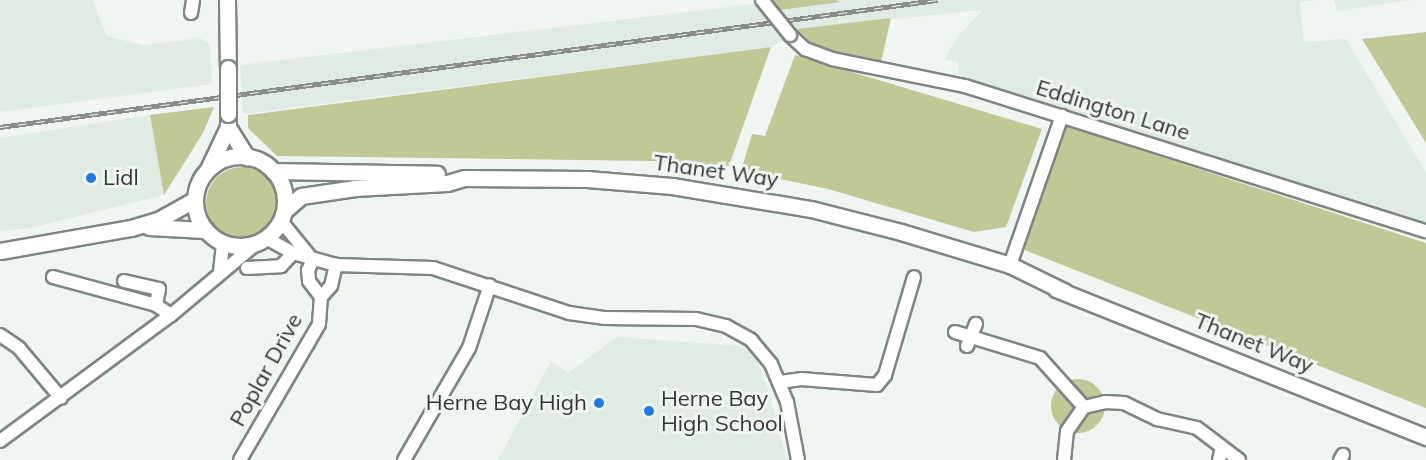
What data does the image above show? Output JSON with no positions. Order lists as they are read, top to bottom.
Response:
{
  "streets": {
    "main road": ["Thanet Way"],
    "street": ["Eddington Lane", "Poplar Drive"]
  },
  "places": ["Lidl", "Herne Bay High", "Herne Bay High School"]
}
